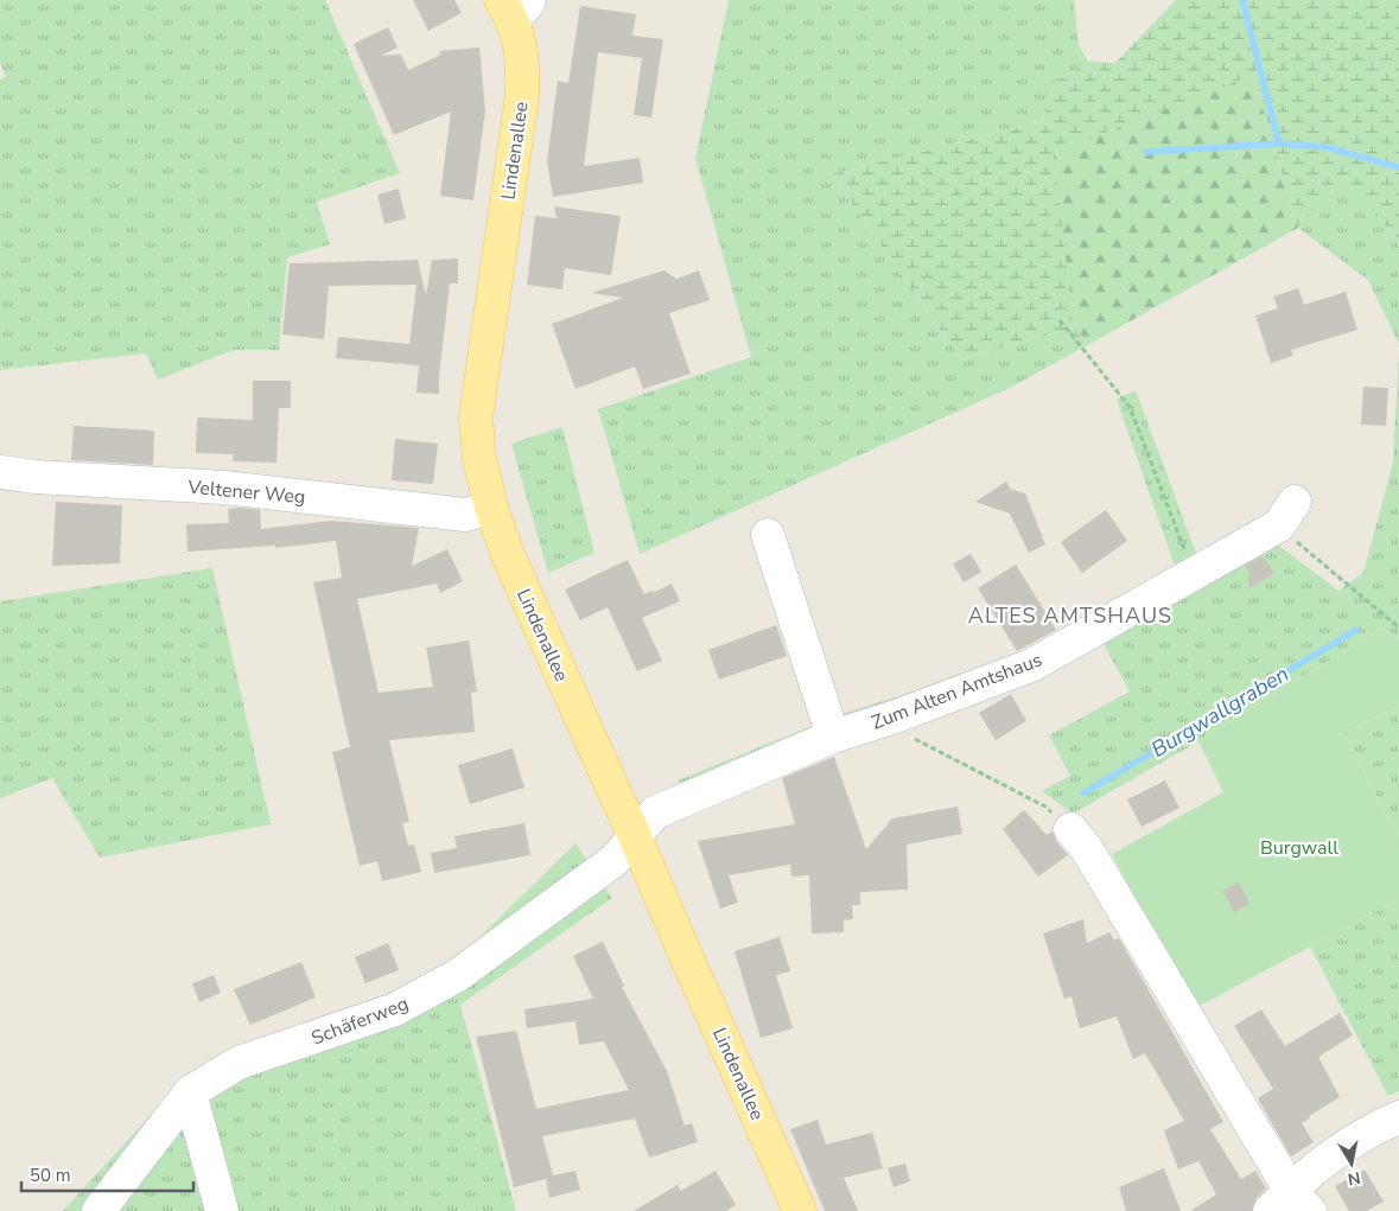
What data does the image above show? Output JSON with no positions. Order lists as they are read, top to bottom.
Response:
{
  "streets": {
    "main road": ["Lindenallee"],
    "street": ["Veltener Weg", "Zum Alten Amtshaus", "Schäferweg"]
  },
  "crossings": [
    ["Lindenallee", "Veltener Weg"],
    ["Lindenallee", "Zum Alten Amtshaus"],
    ["Lindenallee", "Schäferweg"],
    ["Zum Alten Amtshaus", "Schäferweg"]
  ],
  "districts": ["ALTES AMTSHAUS"],
  "water": ["Burgwallgraben"],
  "parks": ["Burgwall"],
  "scale_bar": "50 m",
  "north": "bottom"
}
